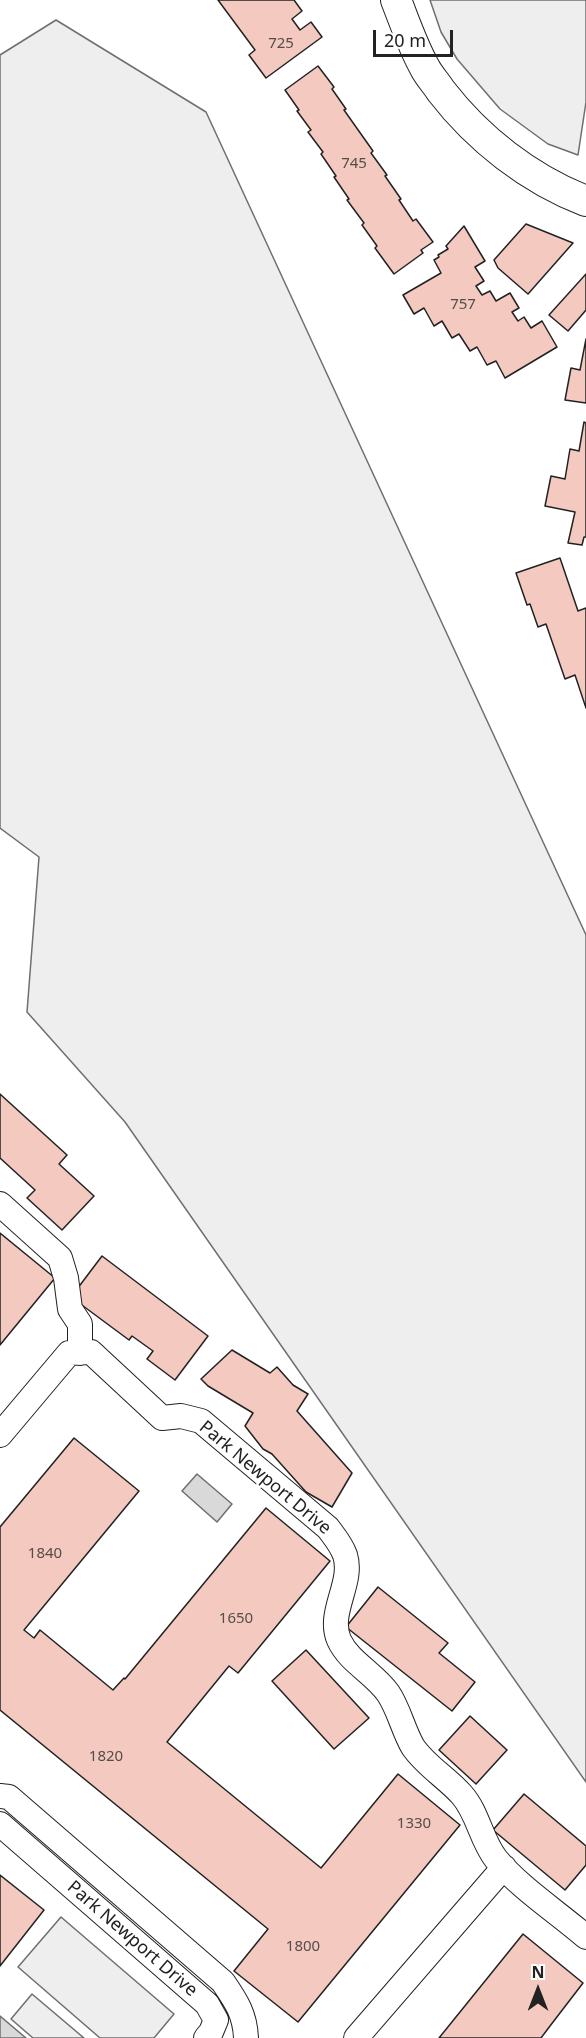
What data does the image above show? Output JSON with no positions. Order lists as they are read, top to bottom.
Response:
{
  "streets": {
    "street": ["Park Newport Drive"]
  },
  "house_numbers": [
    "725",
    "745",
    "757",
    "1840",
    "1650",
    "1820",
    "1330",
    "1800"
  ],
  "scale_bar": "20 m",
  "north": "top"
}
